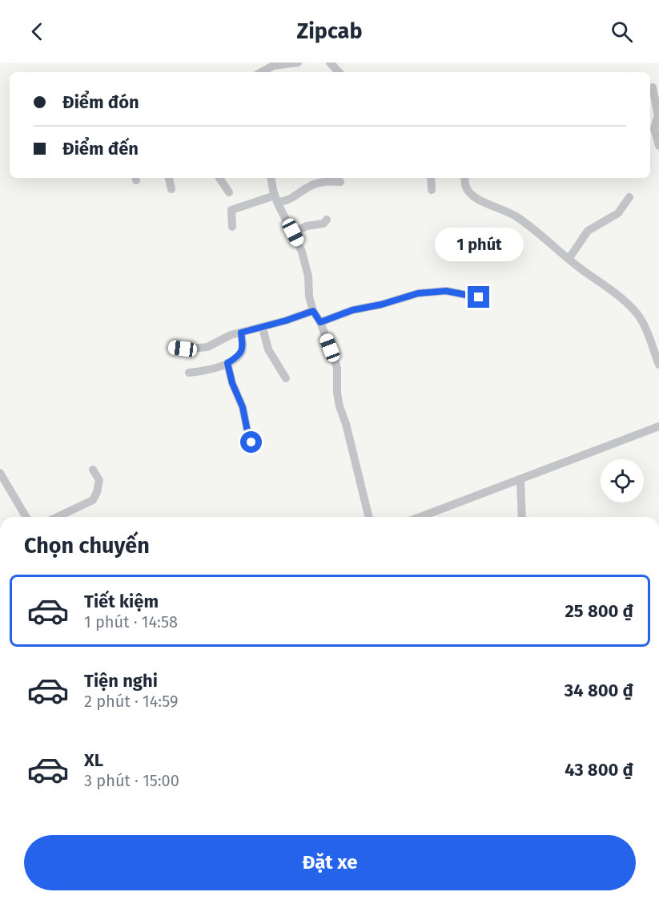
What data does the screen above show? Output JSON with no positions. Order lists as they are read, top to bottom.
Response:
{
  "page": {
    "header": "Zipcab",
    "banner": ["Điểm đón", "Điểm đến"],
    "bubble": "1 phút",
    "heading": "Chọn chuyến",
    "list": [
      {
        "name": "Tiết kiệm",
        "note": "1 phút · 14:58",
        "value": "25 800 ₫"
      },
      {
        "name": "Tiện nghi",
        "note": "2 phút · 14:59",
        "value": "34 800 ₫"
      },
      {
        "name": "XL",
        "note": "3 phút · 15:00",
        "value": "43 800 ₫"
      }
    ],
    "buttons": "Đặt xe"
  }
}
